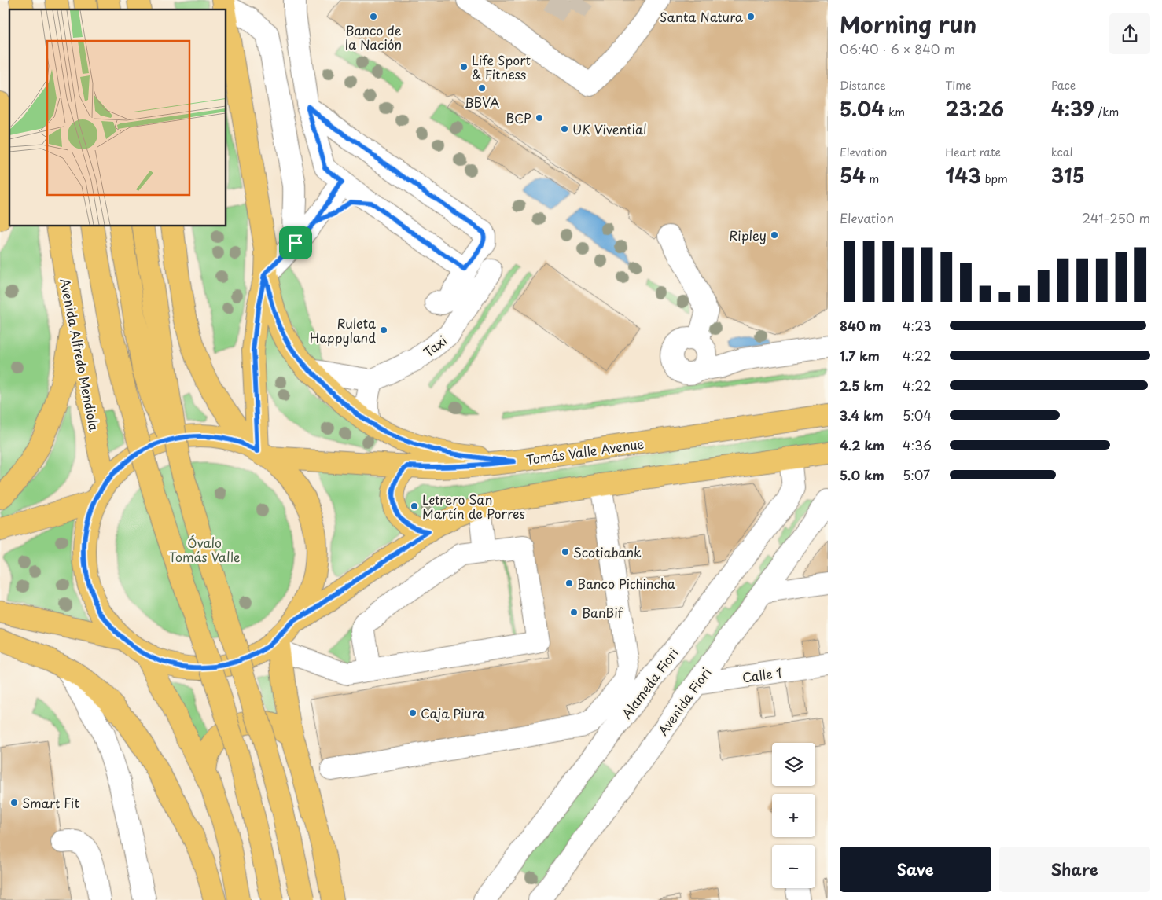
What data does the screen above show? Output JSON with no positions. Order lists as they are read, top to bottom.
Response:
{
  "streets": {
    "main road": ["Avenida Alfredo Mendiola", "Tomás Valle Avenue"],
    "street": [
      "Taxi",
      "Calle 1",
      "Alameda Fiori",
      "Avenida Fiori"
    ]
  },
  "crossings": [
    ["Calle 1", "Avenida Fiori"]
  ],
  "parks": ["Óvalo Tomás Valle"],
  "places": [
    "Banco de la Nación",
    "Santa Natura",
    "Life Sport & Fitness",
    "BBVA",
    "BCP",
    "UK Vivential",
    "Ripley",
    "Ruleta Happyland",
    "Letrero San Martín de Porres",
    "Scotiabank",
    "Banco Pichincha",
    "BanBif",
    "Caja Piura",
    "Smart Fit"
  ],
  "page": {
    "heading": ["Morning run", "06:40 · 6 × 840 m"],
    "stats": [
      ["Distance", "5.04 km"],
      ["Time", "23:26"],
      ["Pace", "4:39 /km"],
      ["Elevation", "54 m"],
      ["Heart rate", "143 bpm"],
      ["kcal", "315"]
    ],
    "chart": ["Elevation", "241–250 m"],
    "list": [
      {
        "name": "840 m",
        "note": "4:23"
      },
      {
        "name": "1.7 km",
        "note": "4:22"
      },
      {
        "name": "2.5 km",
        "note": "4:22"
      },
      {
        "name": "3.4 km",
        "note": "5:04"
      },
      {
        "name": "4.2 km",
        "note": "4:36"
      },
      {
        "name": "5.0 km",
        "note": "5:07"
      }
    ],
    "map_buttons": ["+", "−"],
    "buttons": ["Save", "Share"]
  }
}
